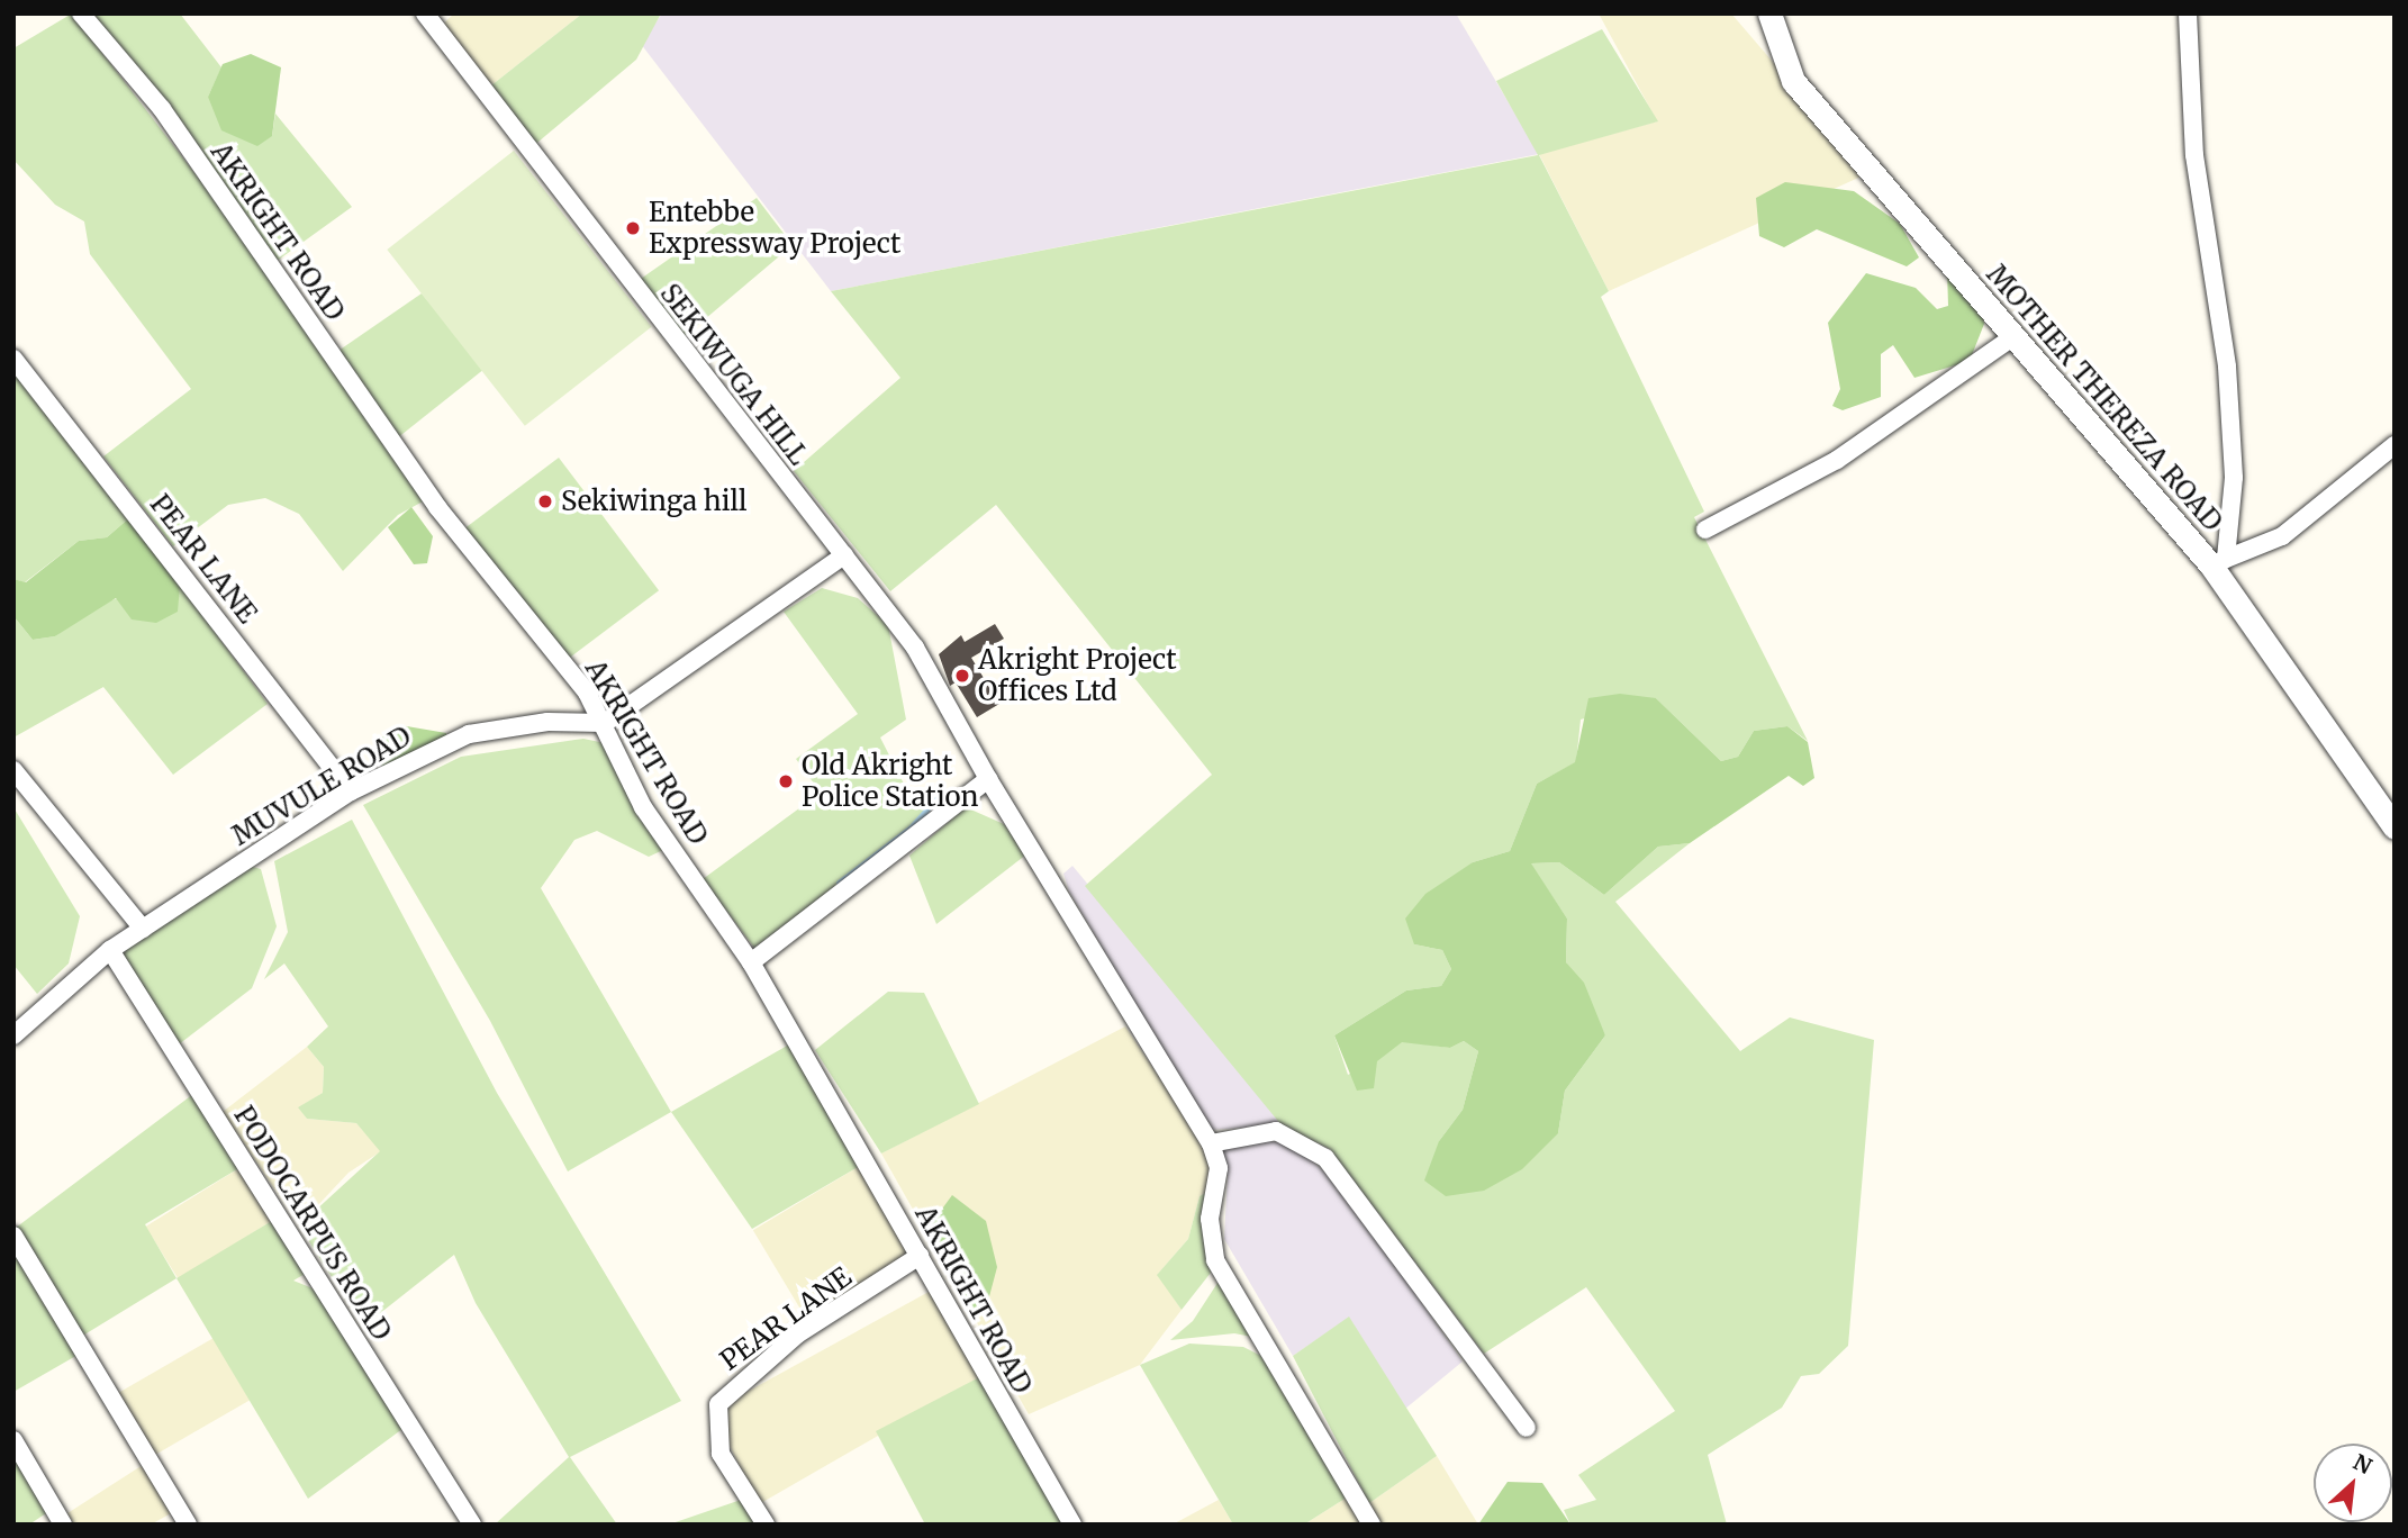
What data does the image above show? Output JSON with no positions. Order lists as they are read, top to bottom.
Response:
{
  "streets": {
    "street": [
      "AKRIGHT ROAD",
      "SEKIWUGA HILL",
      "MOTHER THEREZA ROAD",
      "PEAR LANE",
      "MUVULE ROAD",
      "PODOCARPUS ROAD"
    ]
  },
  "crossings": [
    ["AKRIGHT ROAD", "PEAR LANE"],
    ["AKRIGHT ROAD", "MUVULE ROAD"],
    ["PEAR LANE", "MUVULE ROAD"],
    ["MUVULE ROAD", "PODOCARPUS ROAD"]
  ],
  "places": [
    "Entebbe Expressway Project",
    "Sekiwinga hill",
    "Akright Project Offices Ltd",
    "Old Akright Police Station"
  ],
  "north": "top right"
}
